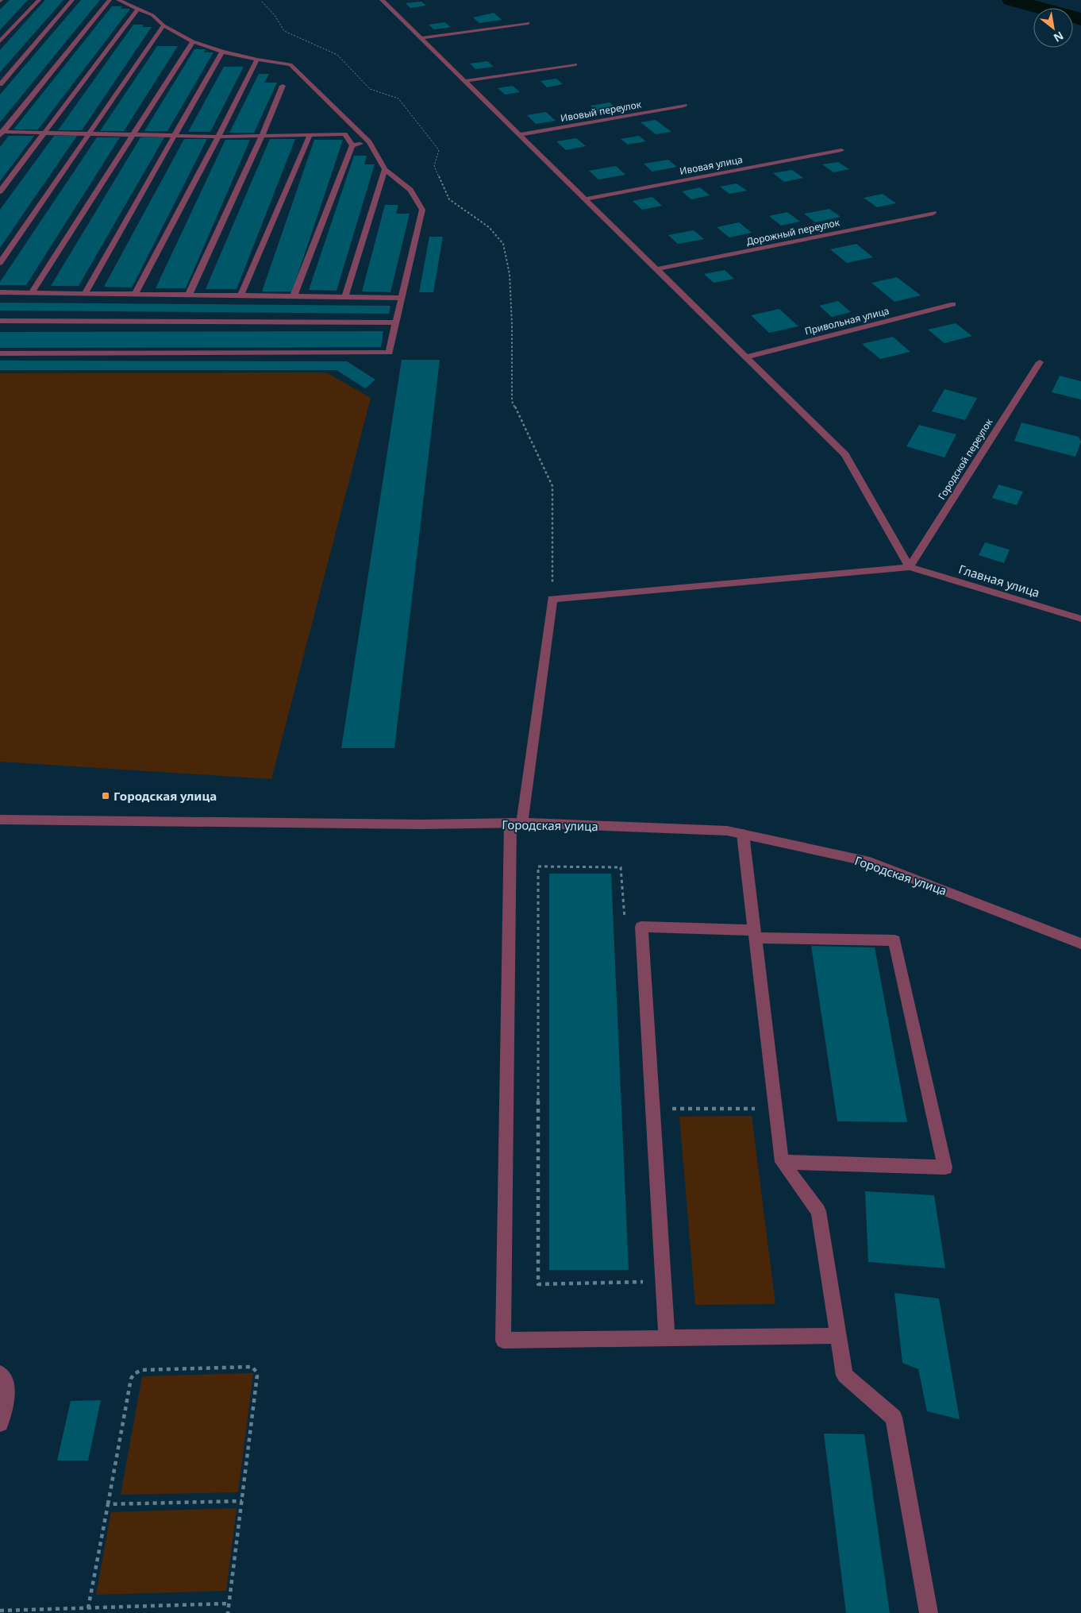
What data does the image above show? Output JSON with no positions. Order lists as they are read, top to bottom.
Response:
{
  "streets": {
    "street": [
      "Ивовый переулок",
      "Ивовая улица",
      "Дорожный переулок",
      "Привольная улица",
      "Городской переулок",
      "Главная улица",
      "Городская улица"
    ]
  },
  "crossings": [
    ["Городской переулок", "Главная улица"]
  ],
  "places": {
    "transit": ["Городская улица"]
  },
  "north": "bottom right"
}
